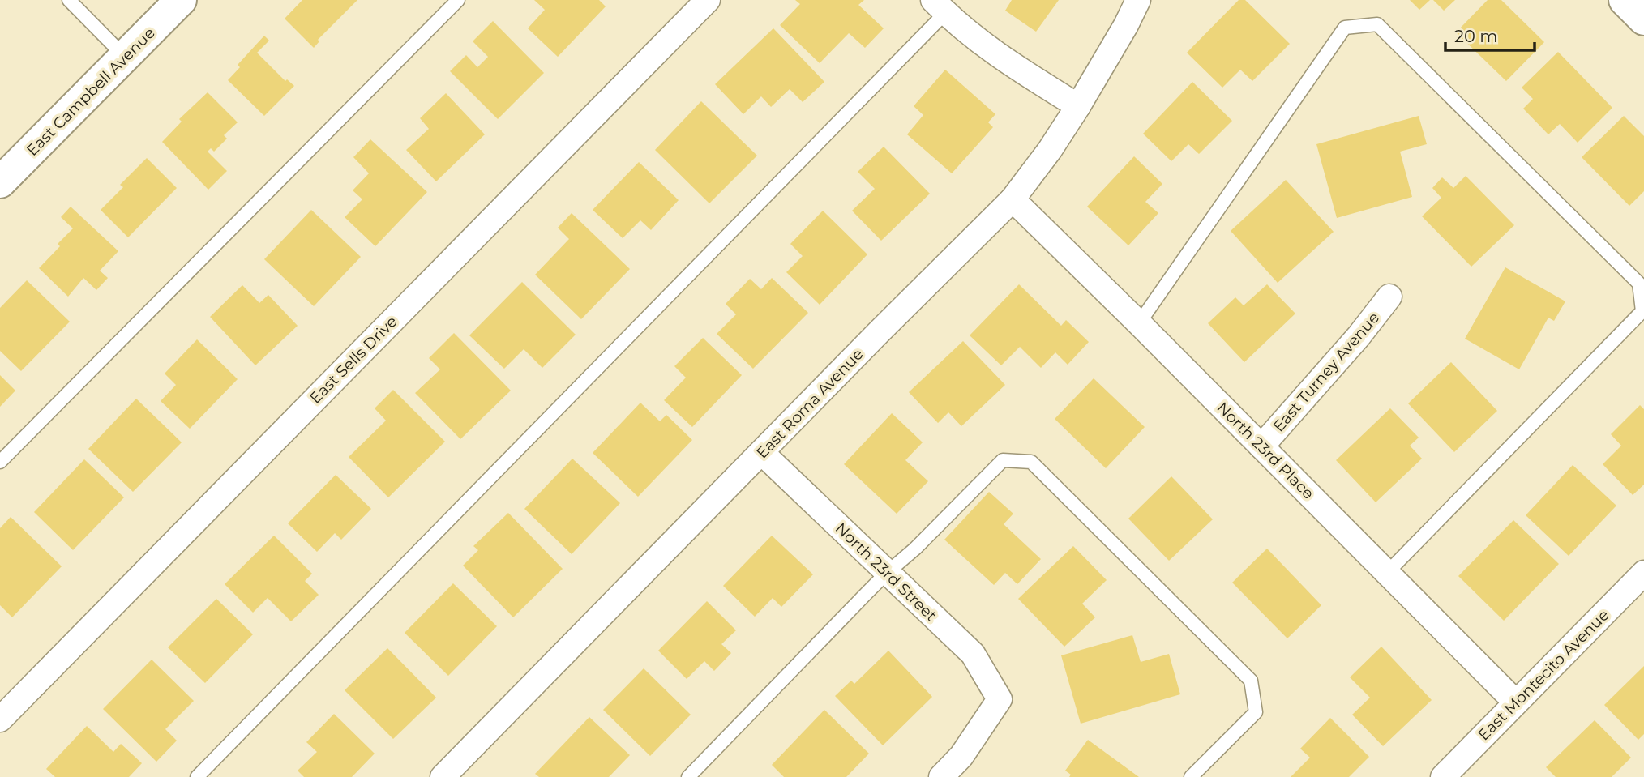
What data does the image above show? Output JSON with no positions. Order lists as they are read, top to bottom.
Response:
{
  "streets": {
    "street": [
      "East Campbell Avenue",
      "East Sells Drive",
      "East Turney Avenue",
      "East Roma Avenue",
      "North 23rd Place",
      "North 23rd Street",
      "East Montecito Avenue"
    ]
  },
  "crossings": [
    ["East Turney Avenue", "North 23rd Place"],
    ["East Roma Avenue", "North 23rd Place"],
    ["East Roma Avenue", "North 23rd Street"],
    ["North 23rd Place", "East Montecito Avenue"]
  ],
  "scale_bar": "20 m"
}
